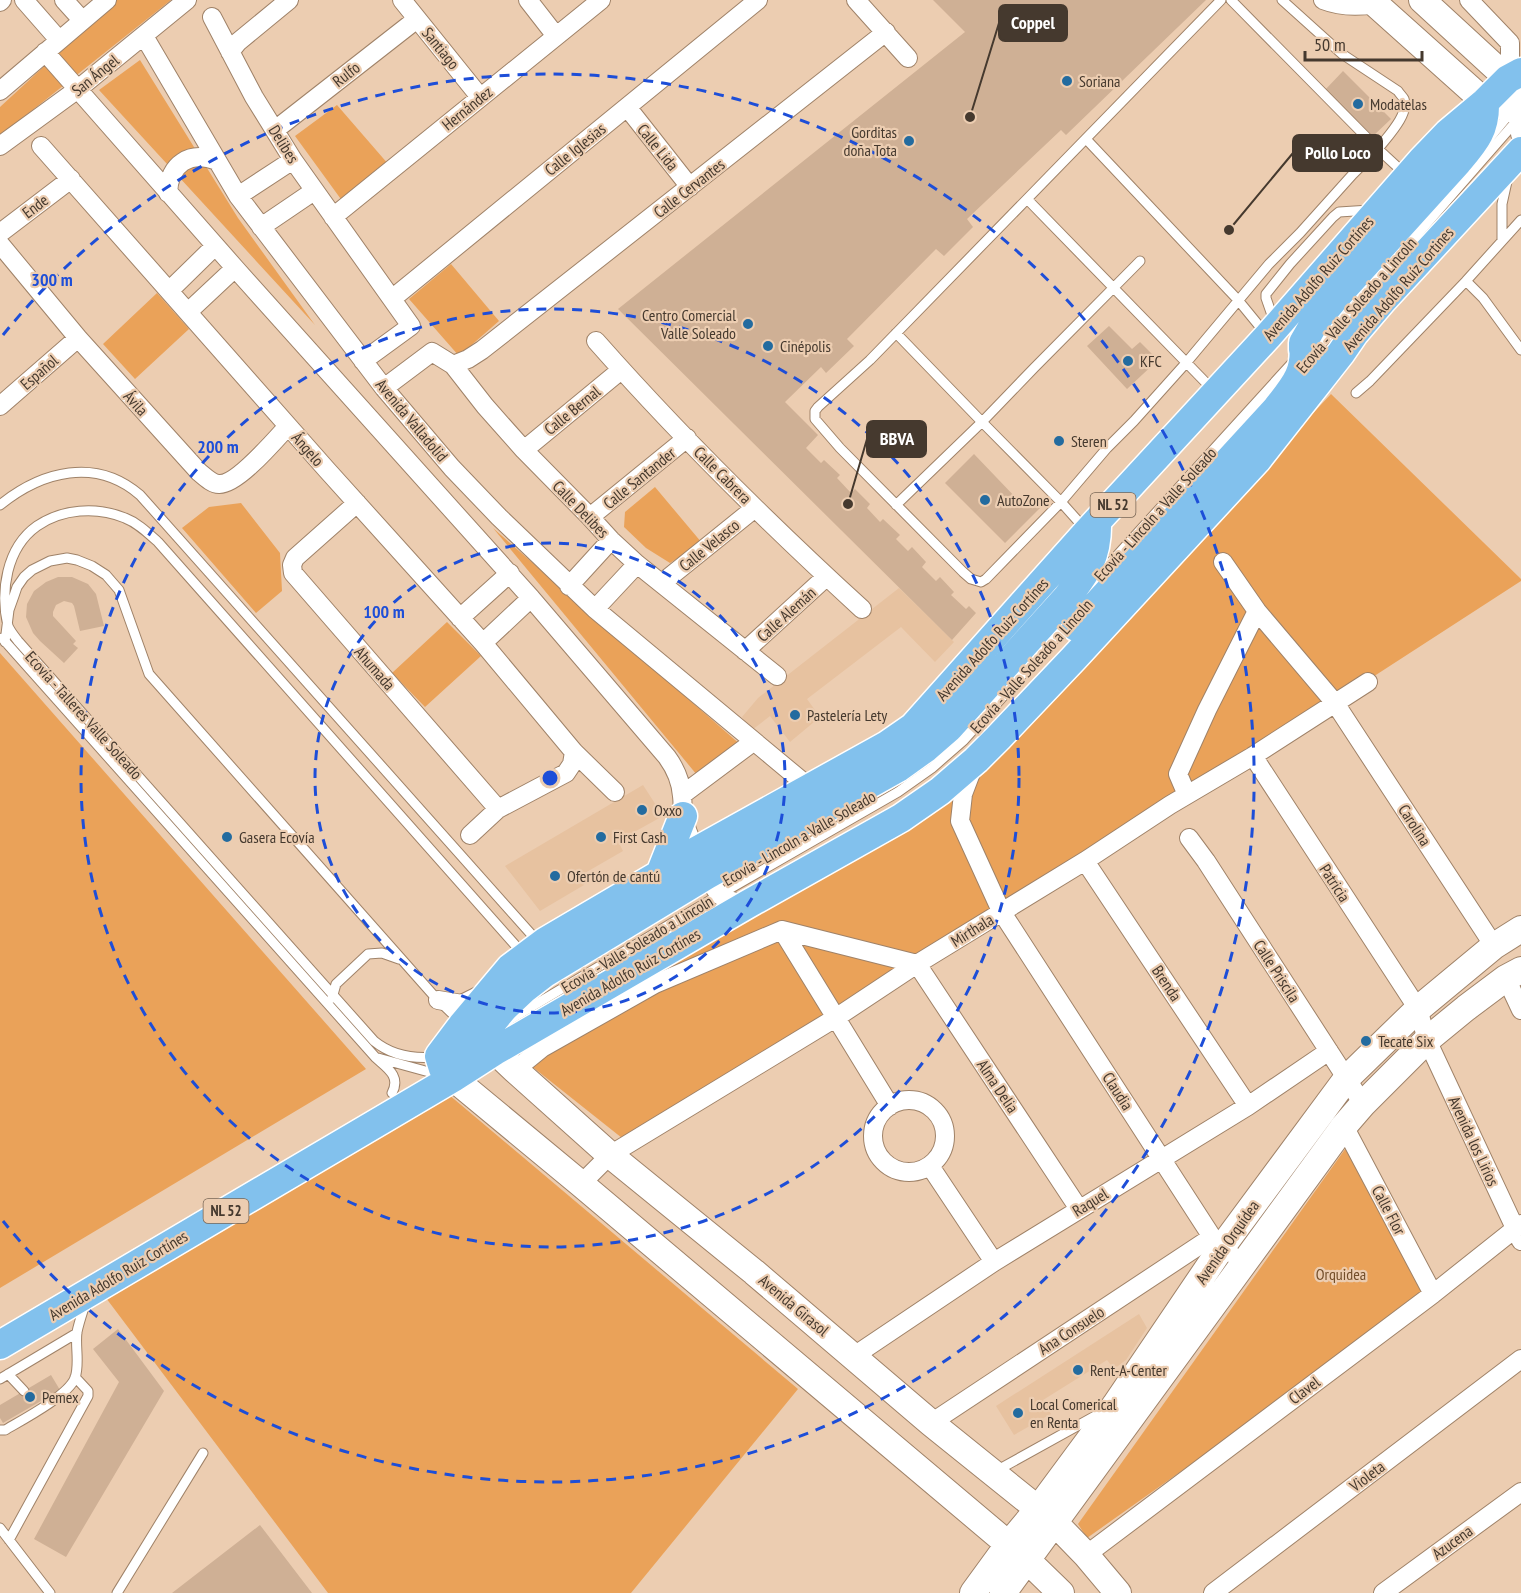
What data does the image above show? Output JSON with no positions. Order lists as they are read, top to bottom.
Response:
{
  "streets": {
    "main road": ["Avenida Adolfo Ruiz Cortínes", "Avenida Adolfo Ruíz Cortines", "NL 52"],
    "street": [
      "Santiago",
      "Rulfo",
      "San Ángel",
      "Hernández",
      "Delibes",
      "Calle Lida",
      "Calle Iglesias",
      "Calle Cervantes",
      "Ende",
      "Español",
      "Ávila",
      "Calle Bernal",
      "Avenida Valladolid",
      "Ángelo",
      "Calle Cabrera",
      "Calle Santander",
      "Calle Delibes",
      "Calle Velasco",
      "Calle Alemán",
      "Ahumada",
      "Carolina",
      "Patricia",
      "Mirthala",
      "Calle Priscila",
      "Brenda",
      "Alma Delia",
      "Claudia",
      "Avenida los Lirios",
      "Raquel",
      "Calle Flor",
      "Avenida Orquídea",
      "Avenida Girasol",
      "Ana Consuelo",
      "Clavel",
      "Violeta",
      "Azucena"
    ],
    "lane": ["Ecovía - Lincoln a Valle Soleado", "Ecovía - Talleres Valle Soleado"]
  },
  "crossings": [
    ["Santiago", "Rulfo"],
    ["Santiago", "Hernández"],
    ["Rulfo", "Delibes"],
    ["San Ángel", "Avenida Valladolid"],
    ["Hernández", "Delibes"],
    ["Delibes", "Calle Iglesias"],
    ["Calle Lida", "Calle Iglesias"],
    ["Calle Lida", "Calle Cervantes"],
    ["Calle Cervantes", "Calle Delibes"],
    ["Ende", "Ángelo"],
    ["Avenida Adolfo Ruiz Cortínes", "Avenida Adolfo Ruíz Cortines"],
    ["Avenida Adolfo Ruiz Cortínes", "Avenida Valladolid"],
    ["Avenida Adolfo Ruiz Cortínes", "Ecovía - Lincoln a Valle Soleado"],
    ["Avenida Adolfo Ruiz Cortínes", "Ecovía - Talleres Valle Soleado"],
    ["Avenida Adolfo Ruiz Cortínes", "Claudia"],
    ["Avenida Adolfo Ruiz Cortínes", "Avenida Girasol"],
    ["Avenida Adolfo Ruíz Cortines", "Ecovía - Lincoln a Valle Soleado"],
    ["Español", "Ávila"],
    ["Ávila", "Ángelo"],
    ["Calle Bernal", "Calle Cabrera"],
    ["Calle Bernal", "Calle Delibes"],
    ["Avenida Valladolid", "Calle Delibes"],
    ["Avenida Valladolid", "Ecovía - Lincoln a Valle Soleado"],
    ["Ángelo", "Ahumada"],
    ["Calle Cabrera", "Calle Santander"],
    ["Calle Cabrera", "Calle Velasco"],
    ["Calle Cabrera", "Calle Alemán"],
    ["Calle Santander", "Calle Delibes"],
    ["Calle Delibes", "Calle Velasco"],
    ["Calle Delibes", "Calle Alemán"],
    ["Ecovía - Talleres Valle Soleado", "Avenida Girasol"],
    ["Carolina", "Mirthala"],
    ["Carolina", "Avenida Orquídea"],
    ["Patricia", "Mirthala"],
    ["Patricia", "Avenida los Lirios"],
    ["Patricia", "Avenida Orquídea"],
    ["Mirthala", "Brenda"],
    ["Mirthala", "Alma Delia"],
    ["Mirthala", "Claudia"],
    ["Mirthala", "Avenida Girasol"],
    ["Calle Priscila", "Raquel"],
    ["Calle Priscila", "Avenida Orquídea"],
    ["Brenda", "Raquel"],
    ["Alma Delia", "Raquel"],
    ["Claudia", "Raquel"],
    ["Claudia", "Avenida Orquídea"],
    ["Claudia", "Ana Consuelo"],
    ["Avenida los Lirios", "Avenida Orquídea"],
    ["Avenida los Lirios", "Clavel"],
    ["Raquel", "Avenida Girasol"],
    ["Calle Flor", "Avenida Orquídea"],
    ["Calle Flor", "Clavel"],
    ["Avenida Orquídea", "Avenida Girasol"],
    ["Avenida Orquídea", "Ana Consuelo"],
    ["Avenida Girasol", "Ana Consuelo"],
    ["Avenida Girasol", "Clavel"]
  ],
  "parks": ["Orquidea"],
  "places": [
    "Soriana",
    "Modatelas",
    "Coppel",
    "Gorditas doña Tota",
    "Pollo Loco",
    "Centro Comercial Valle Soleado",
    "Cinépolis",
    "KFC",
    "Steren",
    "AutoZone",
    "BBVA",
    "Pastelería Lety",
    "Oxxo",
    "Gasera Ecovía",
    "First Cash",
    "Ofertón de cantú",
    "Tecate Six",
    "Rent-A-Center",
    "Pemex",
    "Local Comerical en Renta"
  ],
  "scale_bar": "50 m",
  "rings": ["300 m", "200 m", "100 m"]
}
